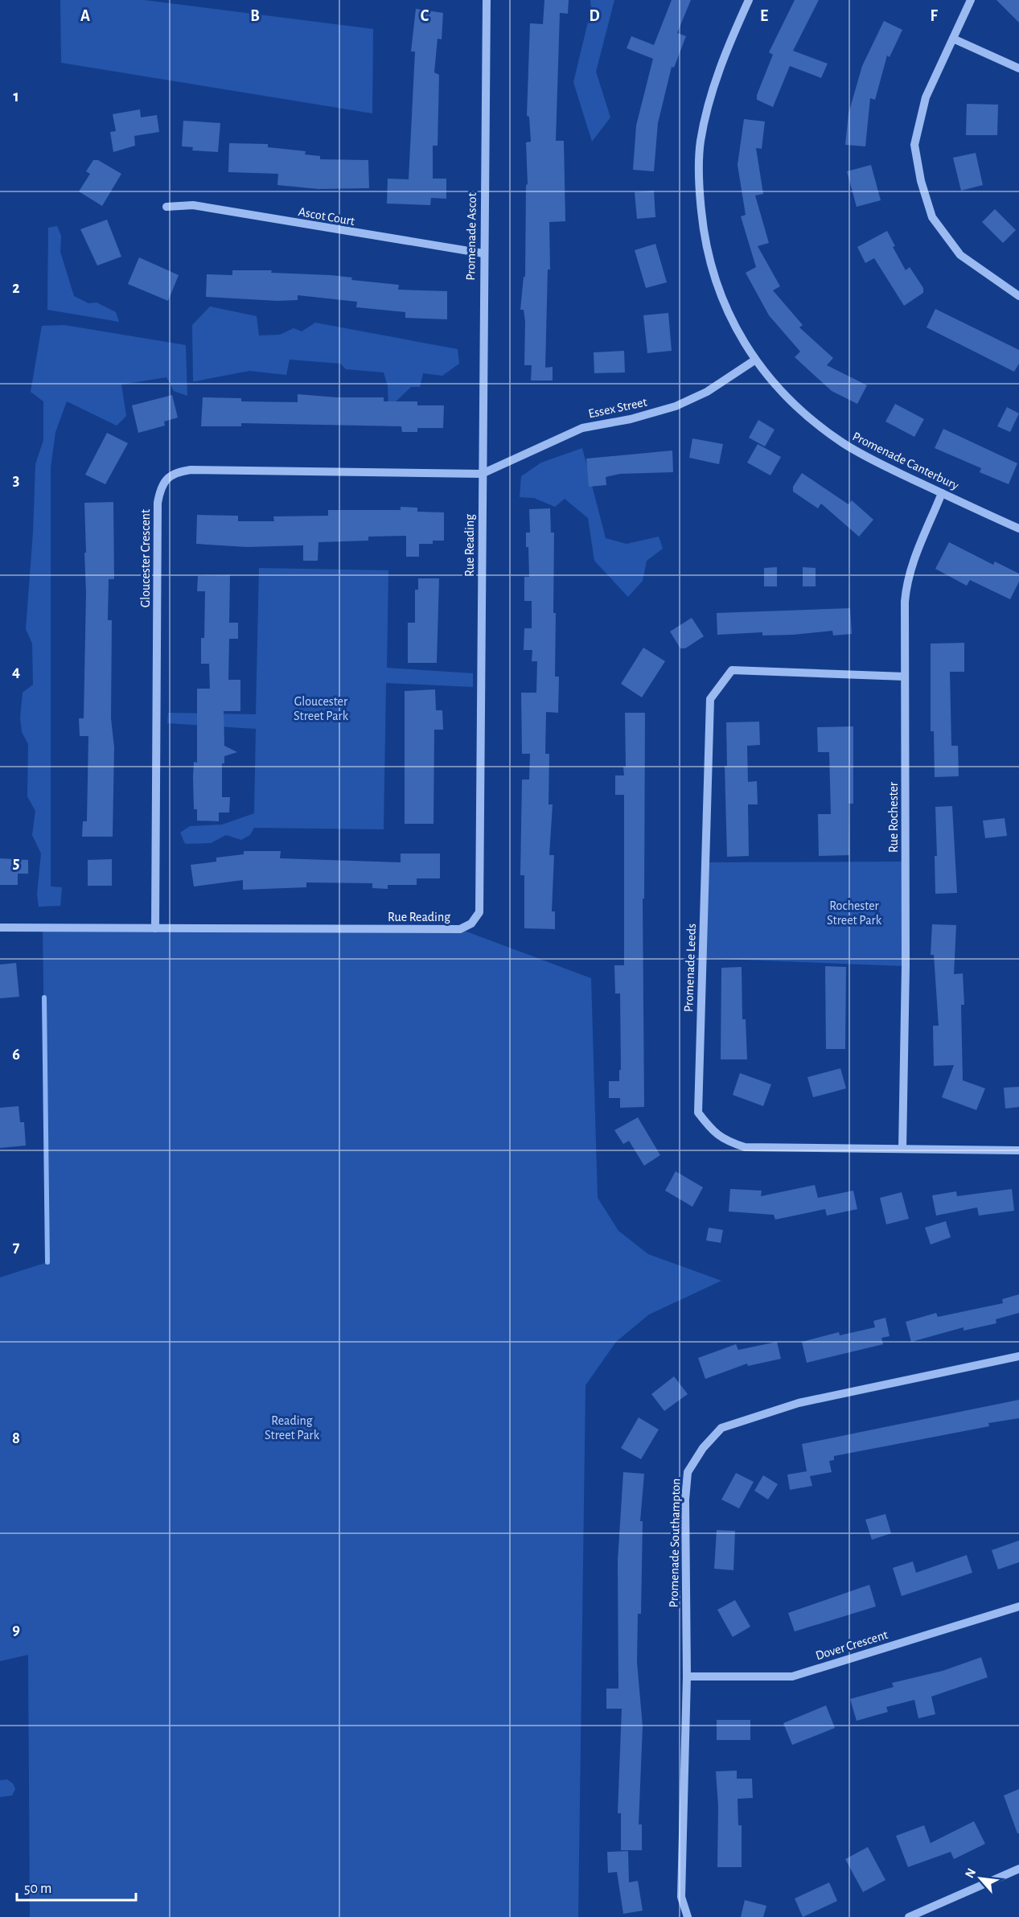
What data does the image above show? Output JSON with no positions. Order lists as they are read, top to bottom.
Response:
{
  "streets": {
    "street": [
      "Ascot Court",
      "Promenade Ascot",
      "Essex Street",
      "Promenade Canterbury",
      "Rue Reading",
      "Gloucester Crescent",
      "Rue Rochester",
      "Promenade Leeds",
      "Promenade Southampton",
      "Dover Crescent"
    ]
  },
  "crossings": [
    ["Ascot Court", "Promenade Ascot"],
    ["Promenade Ascot", "Essex Street"],
    ["Promenade Ascot", "Rue Reading"],
    ["Promenade Ascot", "Gloucester Crescent"],
    ["Essex Street", "Promenade Canterbury"],
    ["Essex Street", "Rue Reading"],
    ["Essex Street", "Gloucester Crescent"],
    ["Promenade Canterbury", "Rue Rochester"],
    ["Rue Reading", "Gloucester Crescent"],
    ["Rue Rochester", "Promenade Leeds"],
    ["Promenade Southampton", "Dover Crescent"]
  ],
  "parks": ["Gloucester Street Park", "Rochester Street Park", "Reading Street Park"],
  "scale_bar": "50 m",
  "north": "top left",
  "grid": {
    "columns": [
      "A",
      "B",
      "C",
      "D",
      "E",
      "F"
    ],
    "rows": [
      "1",
      "2",
      "3",
      "4",
      "5",
      "6",
      "7",
      "8",
      "9"
    ]
  }
}
